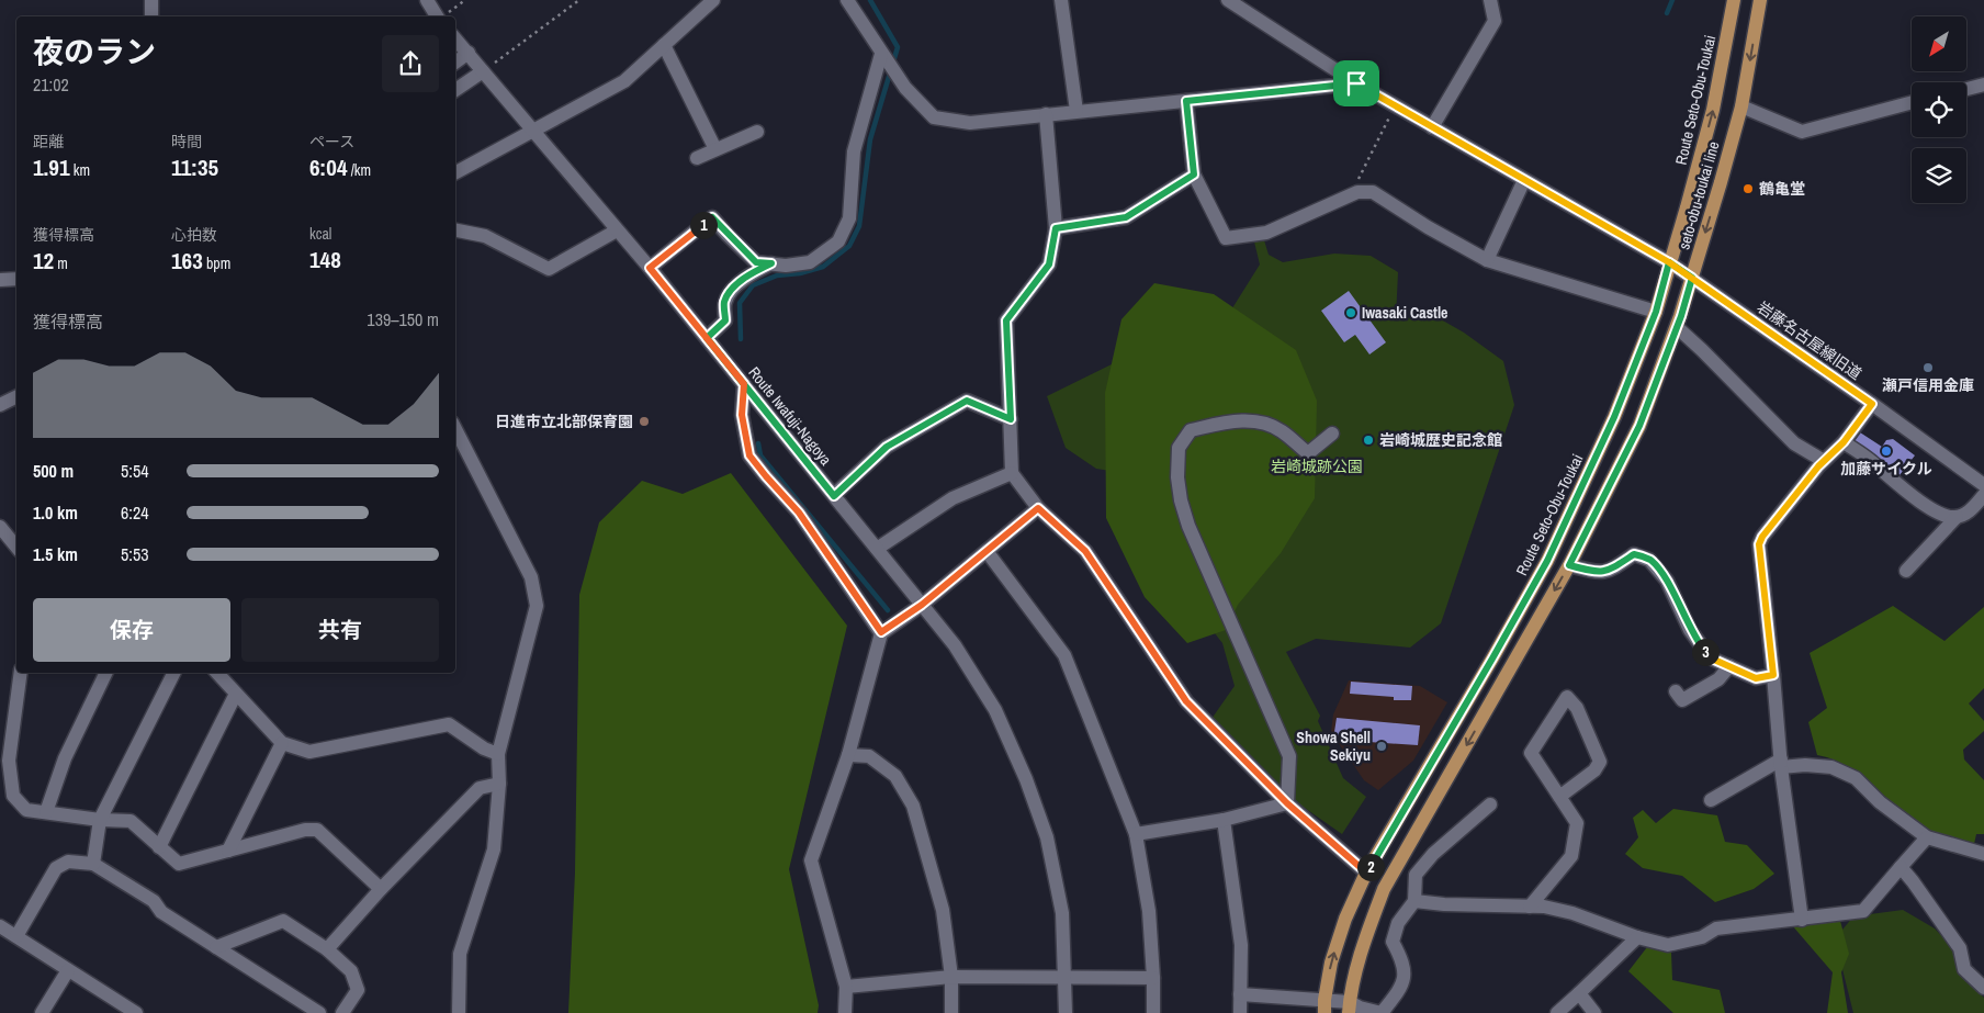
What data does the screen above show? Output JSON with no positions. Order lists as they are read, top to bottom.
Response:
{
  "streets": {
    "main road": ["Route Seto-Obu-Toukai", "seto-obu-toukai line"],
    "street": ["岩藤名古屋線旧道", "Route Iwafuji-Nagoya"]
  },
  "crossings": [
    ["Route Seto-Obu-Toukai", "岩藤名古屋線旧道"],
    ["seto-obu-toukai line", "岩藤名古屋線旧道"]
  ],
  "one_way": ["Route Seto-Obu-Toukai", "seto-obu-toukai line"],
  "parks": ["岩崎城跡公園"],
  "places": [
    "鶴亀堂",
    "Iwasaki Castle",
    "瀬戸信用金庫",
    "日進市立北部保育園",
    "岩崎城歴史記念館",
    "加藤サイクル",
    "Showa Shell Sekiyu"
  ],
  "north": "bottom left",
  "page": {
    "heading": ["夜のラン", "21:02"],
    "stats": [
      ["距離", "1.91 km"],
      ["時間", "11:35"],
      ["ペース", "6:04 /km"],
      ["獲得標高", "12 m"],
      ["心拍数", "163 bpm"],
      ["kcal", "148"]
    ],
    "pins": ["1", "3", "2"],
    "chart": ["獲得標高", "139–150 m"],
    "list": [
      {
        "name": "500 m",
        "note": "5:54"
      },
      {
        "name": "1.0 km",
        "note": "6:24"
      },
      {
        "name": "1.5 km",
        "note": "5:53"
      }
    ],
    "buttons": ["保存", "共有"]
  }
}
